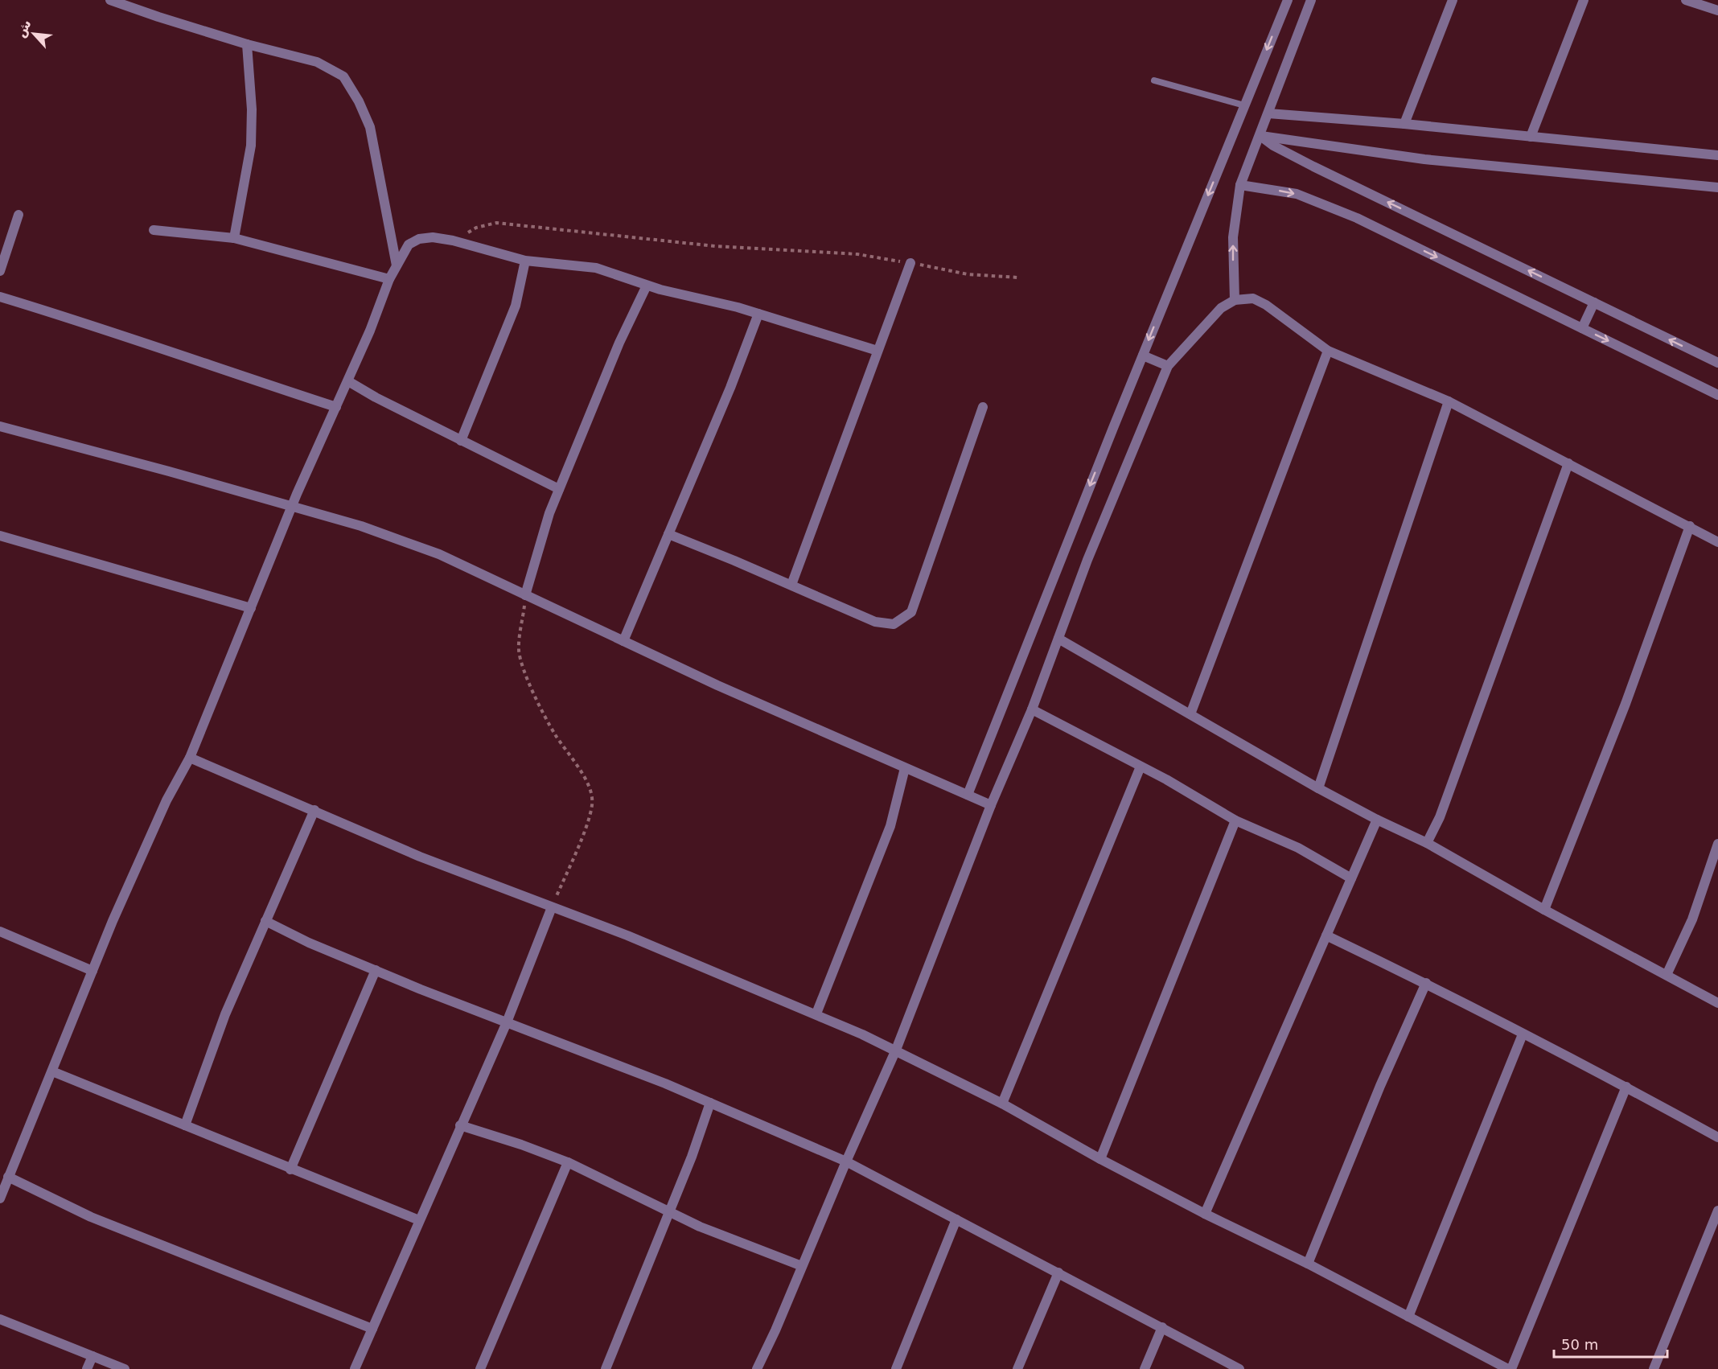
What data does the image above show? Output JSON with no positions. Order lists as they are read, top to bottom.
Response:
{
  "scale_bar": "50 m",
  "north": "top left"
}
